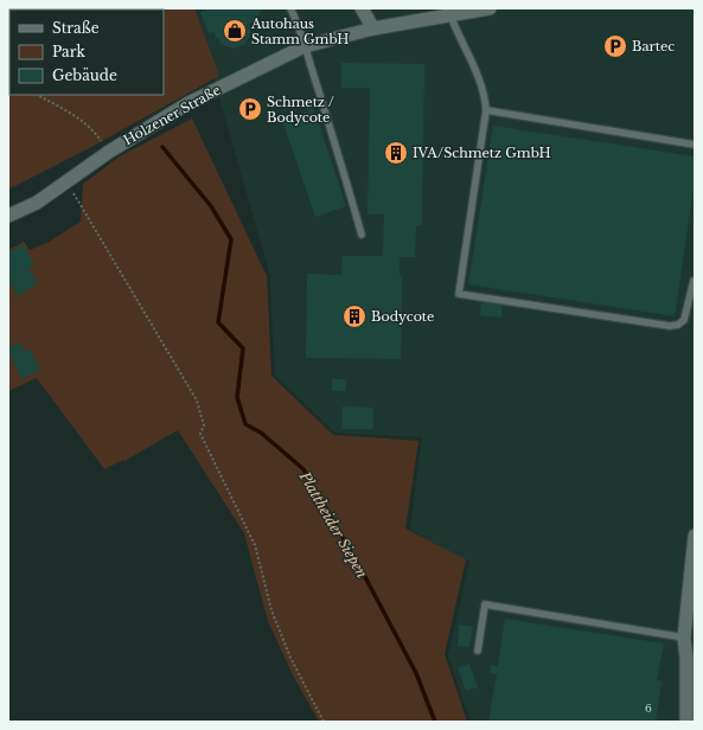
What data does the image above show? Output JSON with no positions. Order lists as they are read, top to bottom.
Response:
{
  "streets": {
    "street": ["Holzener Straße"]
  },
  "water": ["Plattheider Siepen"],
  "places": {
    "shop": ["Autohaus Stamm GmbH"],
    "parking": ["Bartec", "Schmetz / Bodycote"],
    "building": ["IVA/Schmetz GmbH", "Bodycote"]
  },
  "house_numbers": ["6"],
  "legend": ["Straße", "Park", "Gebäude"]
}
